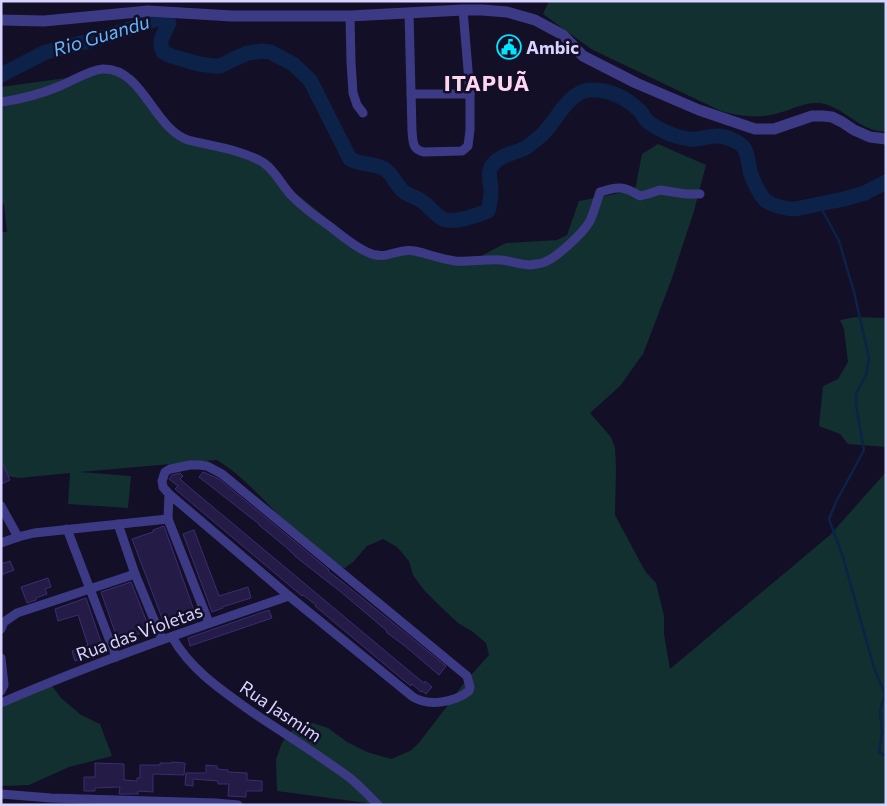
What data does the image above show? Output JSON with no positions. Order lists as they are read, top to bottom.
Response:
{
  "streets": {
    "street": ["Rua das Violetas", "Rua Jasmim"]
  },
  "crossings": [
    ["Rua das Violetas", "Rua Jasmim"]
  ],
  "districts": ["ITAPUÃ"],
  "water": ["Rio Guandu"],
  "places": {
    "public building": ["Ambic"]
  }
}
